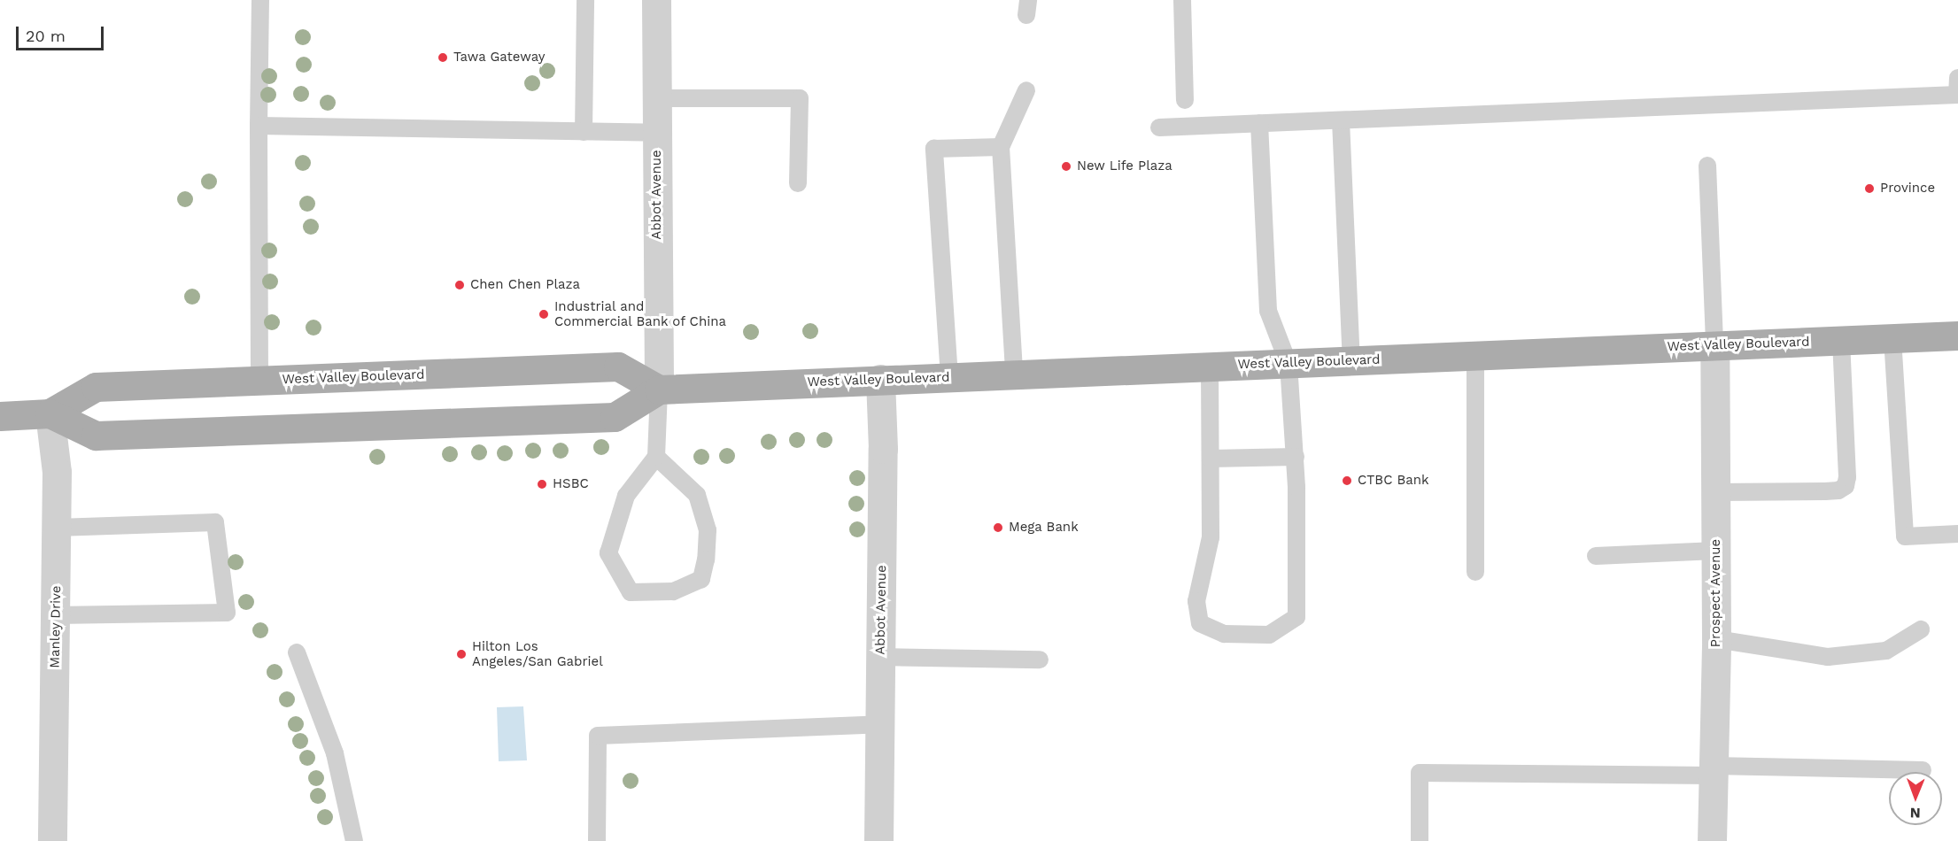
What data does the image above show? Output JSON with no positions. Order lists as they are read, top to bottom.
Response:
{
  "streets": {
    "main road": ["West Valley Boulevard"],
    "street": ["Abbot Avenue", "Prospect Avenue", "Manley Drive"]
  },
  "crossings": [
    ["Abbot Avenue", "West Valley Boulevard"],
    ["West Valley Boulevard", "Prospect Avenue"],
    ["West Valley Boulevard", "Manley Drive"]
  ],
  "places": [
    "Tawa Gateway",
    "New Life Plaza",
    "Province",
    "Chen Chen Plaza",
    "Industrial and Commercial Bank of China",
    "CTBC Bank",
    "HSBC",
    "Mega Bank",
    "Hilton Los Angeles/San Gabriel"
  ],
  "scale_bar": "20 m",
  "north": "bottom"
}
